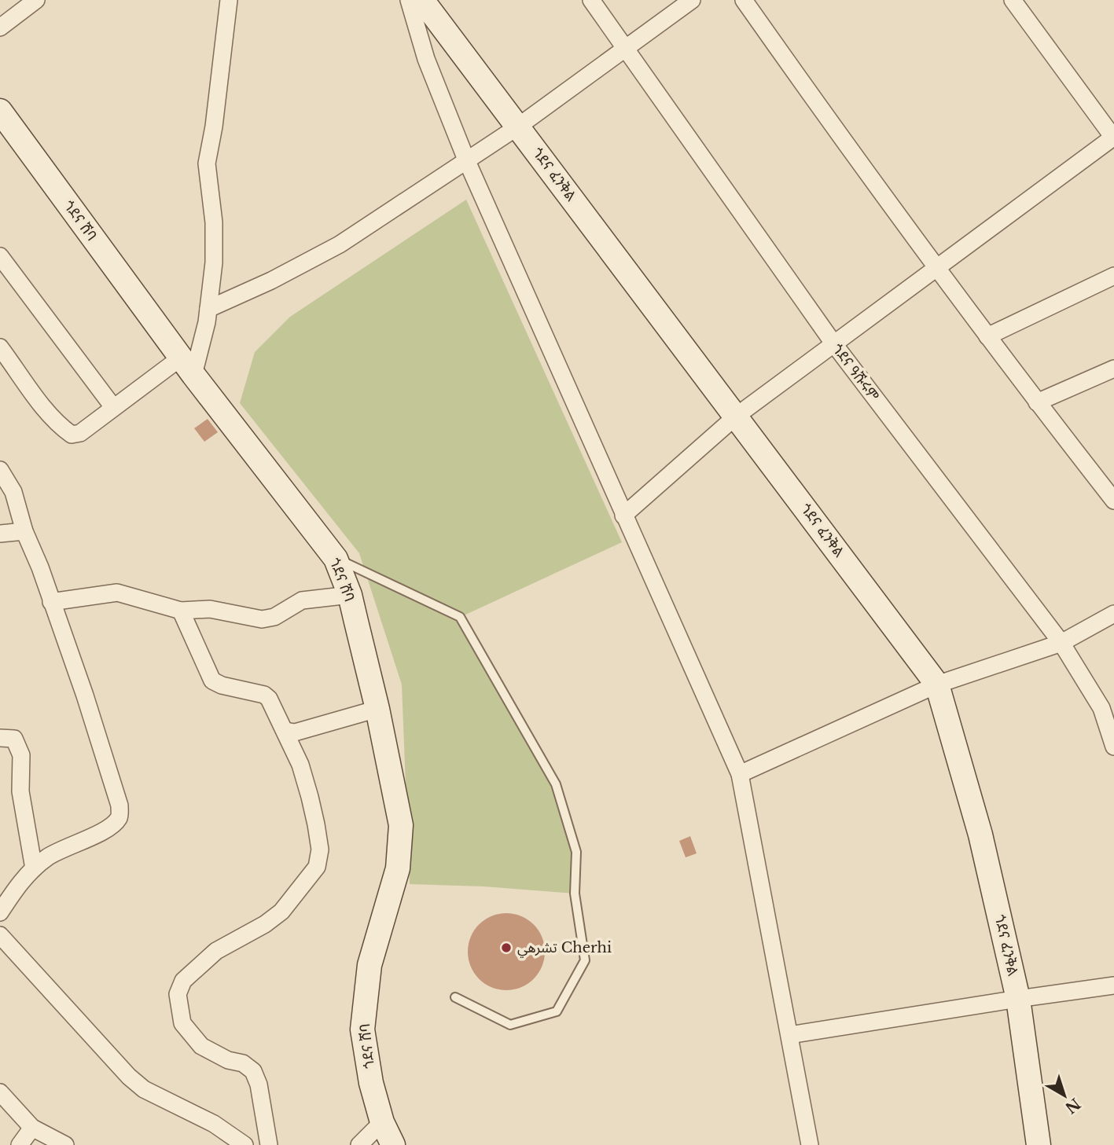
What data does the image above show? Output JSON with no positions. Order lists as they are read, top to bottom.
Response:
{
  "streets": {
    "street": ["ጎደና ፈንቅል", "ጎደና ሸባ", "ጎደና ዓሹሩም"]
  },
  "places": ["تشرهي Cherhi"],
  "north": "bottom right"
}
